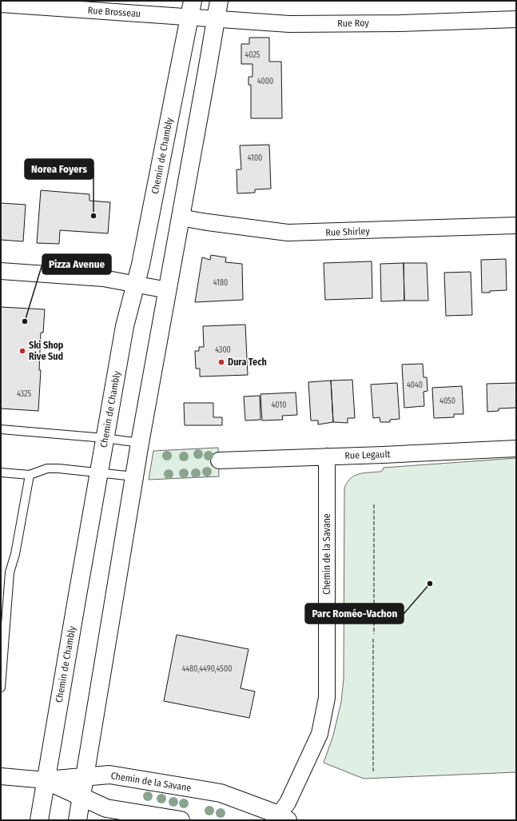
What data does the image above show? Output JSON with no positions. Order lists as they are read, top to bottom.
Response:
{
  "streets": {
    "main road": ["Chemin de Chambly", "Chemin de la Savane"],
    "street": [
      "Rue Brosseau",
      "Rue Roy",
      "Rue Shirley",
      "Rue Legault"
    ]
  },
  "crossings": [
    ["Rue Brosseau", "Rue Roy"],
    ["Rue Brosseau", "Chemin de Chambly"],
    ["Rue Roy", "Chemin de Chambly"],
    ["Chemin de Chambly", "Chemin de la Savane"],
    ["Rue Legault", "Chemin de la Savane"]
  ],
  "places": [
    "Norea Foyers",
    "Pizza Avenue",
    "Ski Shop Rive Sud",
    "Dura Tech",
    "Parc Roméo-Vachon"
  ],
  "house_numbers": [
    "4025",
    "4000",
    "4100",
    "4180",
    "4300",
    "4040",
    "4325",
    "4050",
    "4010",
    "4480,4490,4500"
  ]
}
